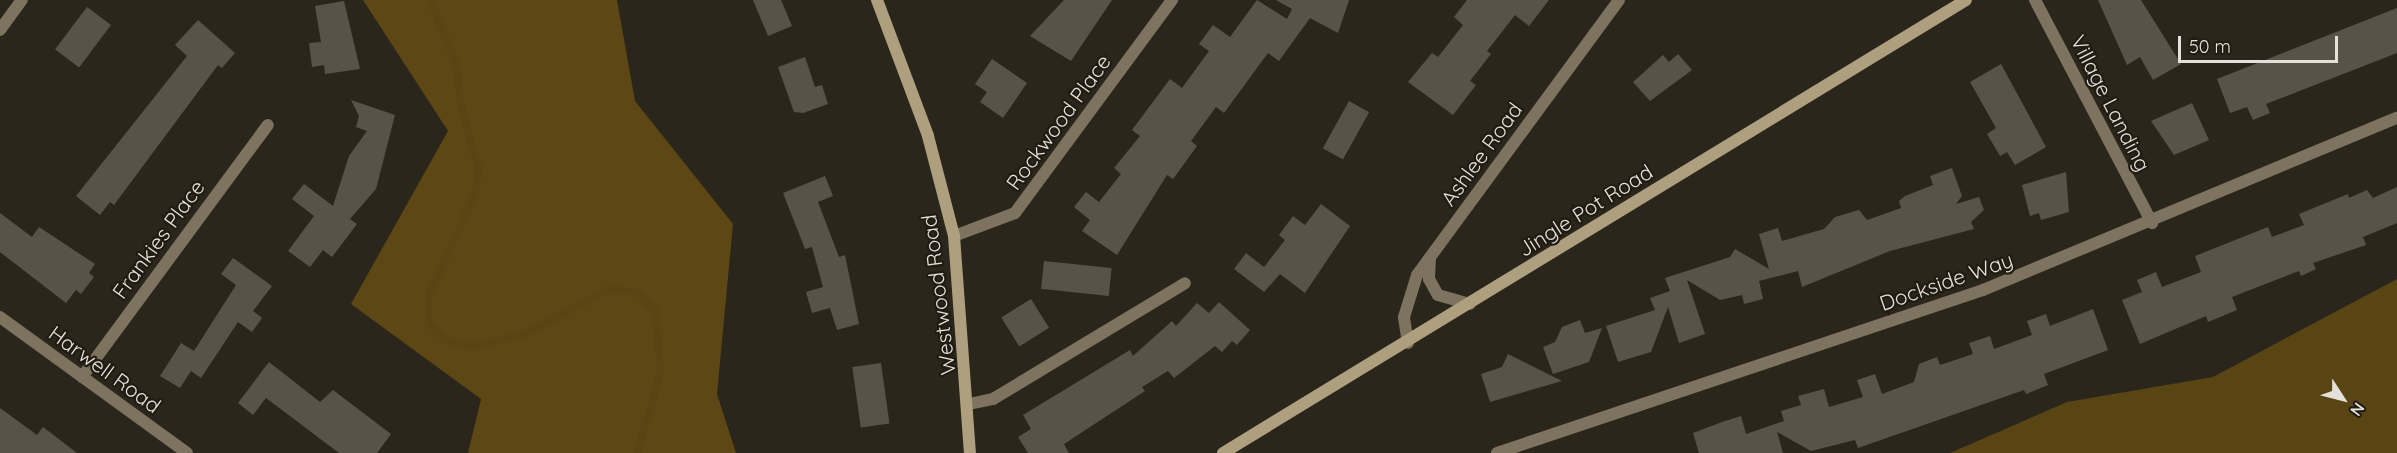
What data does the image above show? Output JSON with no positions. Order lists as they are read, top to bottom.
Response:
{
  "streets": {
    "street": [
      "Village Landing",
      "Rockwood Place",
      "Ashlee Road",
      "Jingle Pot Road",
      "Frankies Place",
      "Dockside Way",
      "Westwood Road",
      "Harwell Road"
    ]
  },
  "crossings": [
    ["Village Landing", "Dockside Way"],
    ["Rockwood Place", "Westwood Road"],
    ["Ashlee Road", "Jingle Pot Road"],
    ["Frankies Place", "Harwell Road"]
  ],
  "scale_bar": "50 m",
  "north": "bottom right"
}
